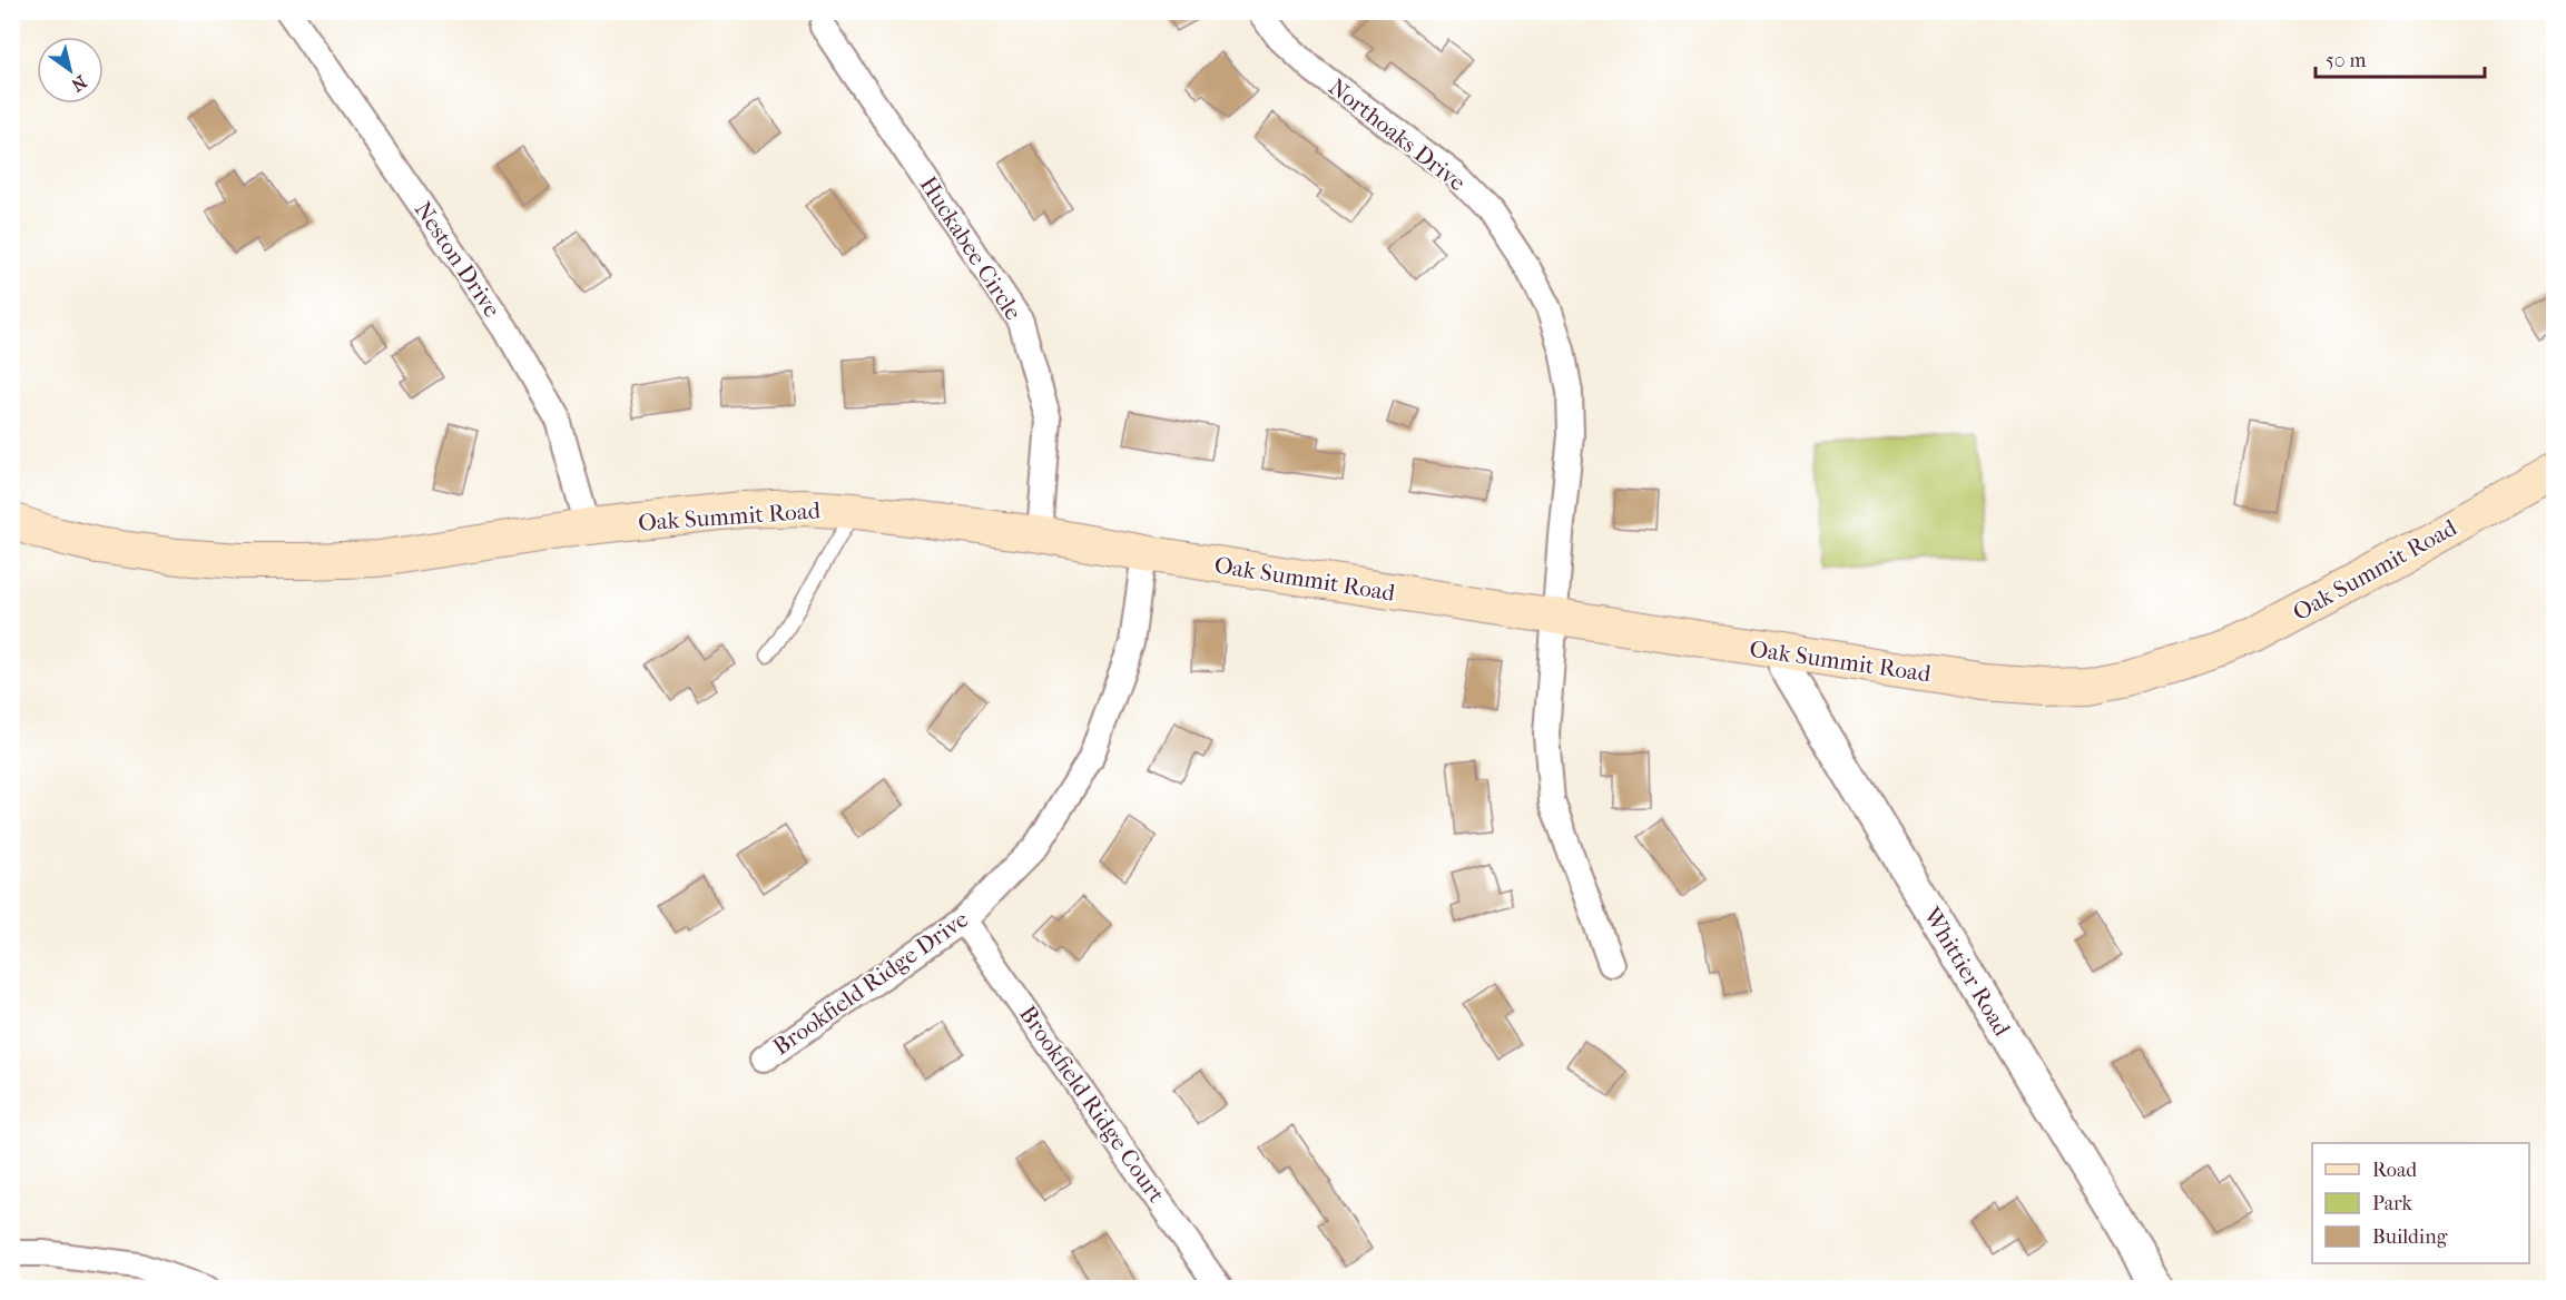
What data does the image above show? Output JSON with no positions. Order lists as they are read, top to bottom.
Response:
{
  "streets": {
    "main road": ["Oak Summit Road"],
    "street": [
      "Northoaks Drive",
      "Huckabee Circle",
      "Neston Drive",
      "Whittier Road",
      "Brookfield Ridge Drive",
      "Brookfield Ridge Court"
    ]
  },
  "crossings": [
    ["Northoaks Drive", "Oak Summit Road"],
    ["Huckabee Circle", "Oak Summit Road"],
    ["Neston Drive", "Oak Summit Road"],
    ["Oak Summit Road", "Whittier Road"],
    ["Oak Summit Road", "Brookfield Ridge Drive"],
    ["Brookfield Ridge Drive", "Brookfield Ridge Court"]
  ],
  "legend": ["Road", "Park", "Building"],
  "scale_bar": "50 m",
  "north": "bottom right"
}
